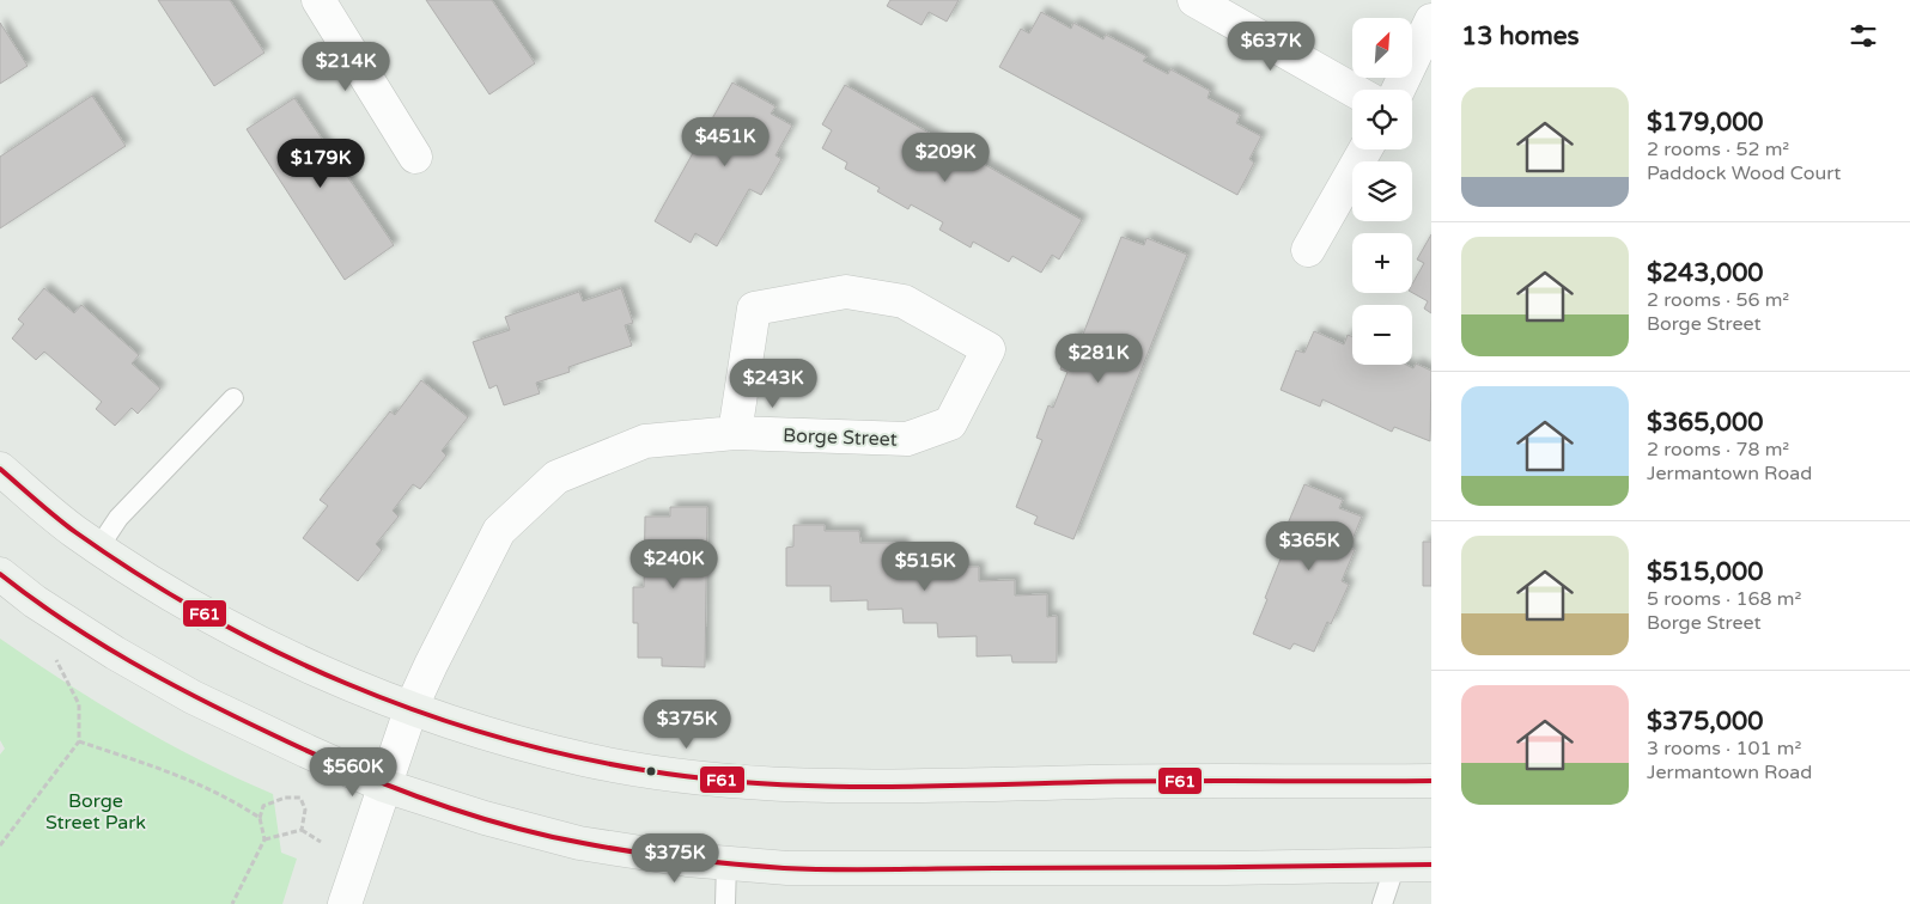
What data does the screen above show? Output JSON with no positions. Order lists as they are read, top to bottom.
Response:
{
  "streets": {
    "street": ["Borge Street"]
  },
  "parks": ["Borge Street Park"],
  "lines": ["transit line F61"],
  "north": "top right",
  "page": {
    "heading": "13 homes",
    "map_buttons": ["+", "−"],
    "price": [
      "$637K",
      "$214K",
      "$451K",
      "$209K",
      "$179K",
      "$281K",
      "$243K",
      "$365K",
      "$240K",
      "$515K",
      "$375K",
      "$560K",
      "$375K"
    ],
    "list": [
      {
        "name": "$179,000",
        "note": "2 rooms · 52 m² · Paddock Wood Court"
      },
      {
        "name": "$243,000",
        "note": "2 rooms · 56 m² · Borge Street"
      },
      {
        "name": "$365,000",
        "note": "2 rooms · 78 m² · Jermantown Road"
      },
      {
        "name": "$515,000",
        "note": "5 rooms · 168 m² · Borge Street"
      },
      {
        "name": "$375,000",
        "note": "3 rooms · 101 m² · Jermantown Road"
      }
    ]
  }
}
